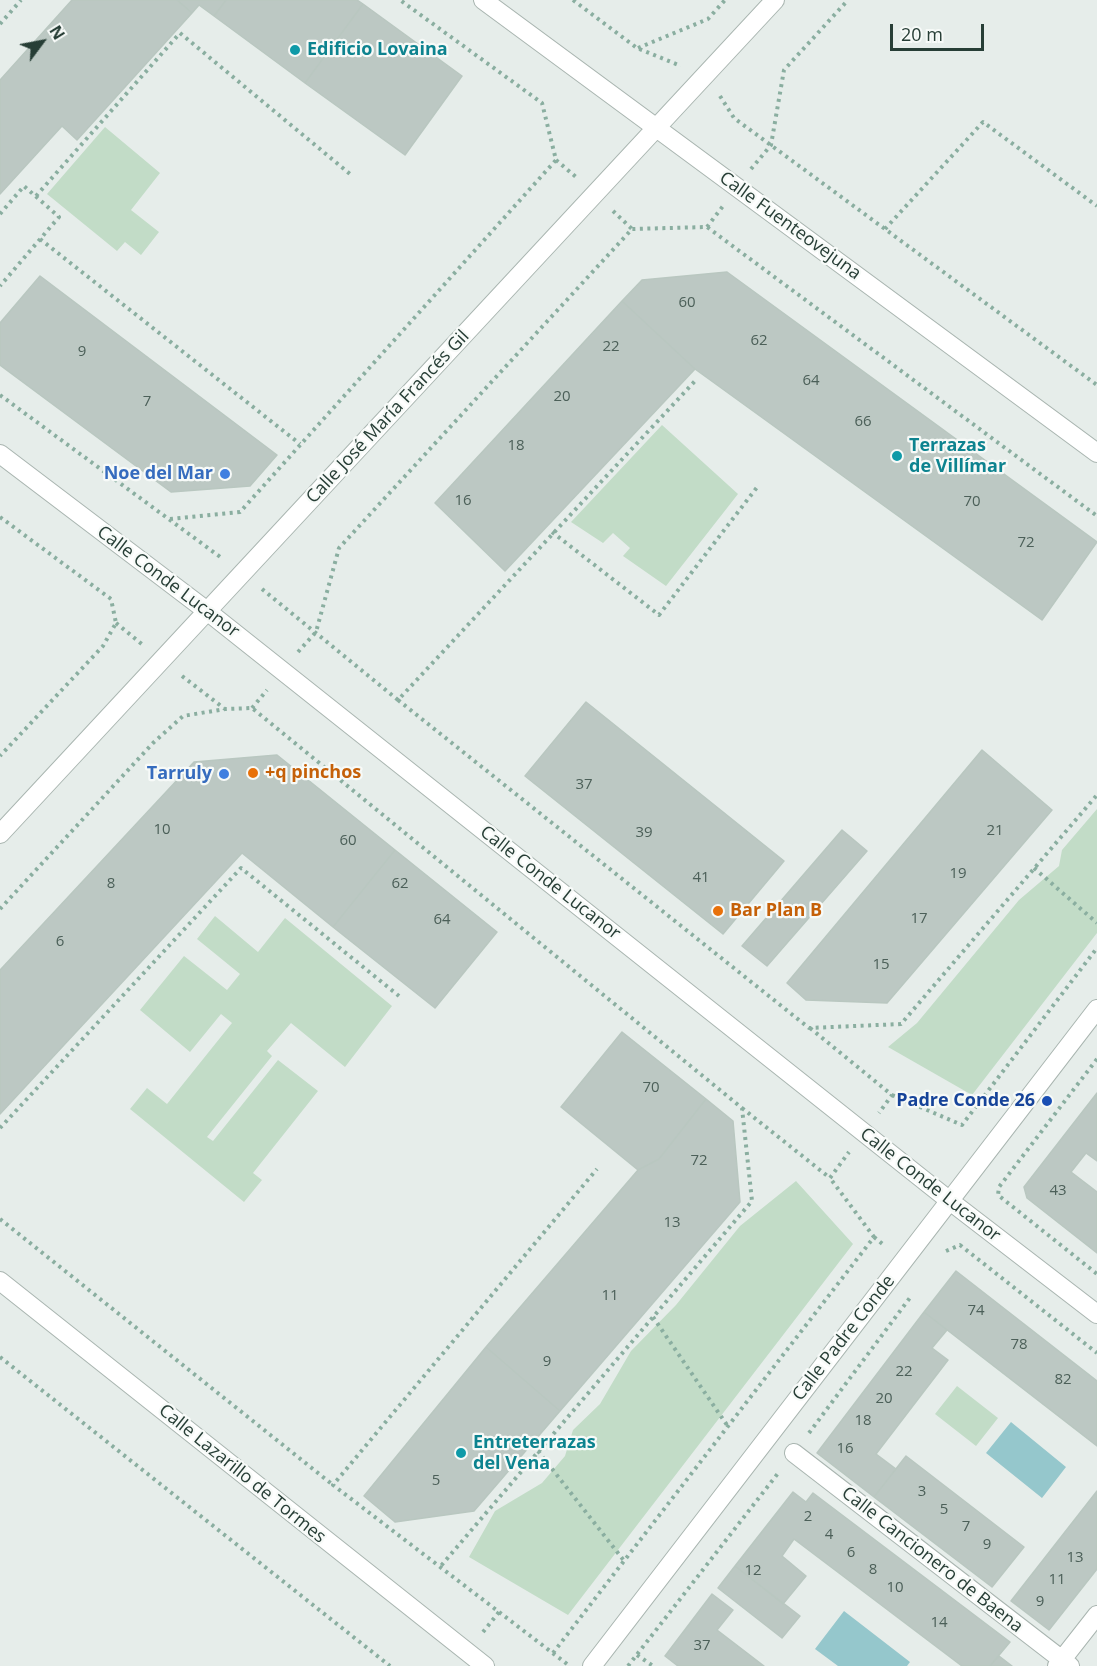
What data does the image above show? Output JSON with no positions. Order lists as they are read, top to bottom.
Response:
{
  "streets": {
    "street": [
      "Calle Fuenteovejuna",
      "Calle José María Francés Gil",
      "Calle Conde Lucanor",
      "Calle Padre Conde",
      "Calle Lazarillo de Tormes",
      "Calle Cancionero de Baena"
    ]
  },
  "crossings": [
    ["Calle Fuenteovejuna", "Calle José María Francés Gil"],
    ["Calle José María Francés Gil", "Calle Conde Lucanor"],
    ["Calle Conde Lucanor", "Calle Padre Conde"]
  ],
  "places": [
    "Edificio Lovaina",
    "Terrazas de Villímar",
    "Noe del Mar",
    "+q pinchos",
    "Tarruly",
    "Bar Plan B",
    "Padre Conde 26",
    "Entreterrazas del Vena"
  ],
  "house_numbers": [
    "60",
    "62",
    "22",
    "9",
    "64",
    "20",
    "7",
    "66",
    "18",
    "16",
    "70",
    "72",
    "37",
    "10",
    "21",
    "39",
    "60",
    "19",
    "41",
    "8",
    "62",
    "17",
    "64",
    "6",
    "15",
    "70",
    "72",
    "43",
    "13",
    "11",
    "74",
    "78",
    "9",
    "22",
    "82",
    "20",
    "18",
    "16",
    "5",
    "3",
    "5",
    "2",
    "7",
    "4",
    "9",
    "6",
    "13",
    "8",
    "12",
    "11",
    "10",
    "9",
    "14",
    "37"
  ],
  "scale_bar": "20 m",
  "north": "top right"
}
